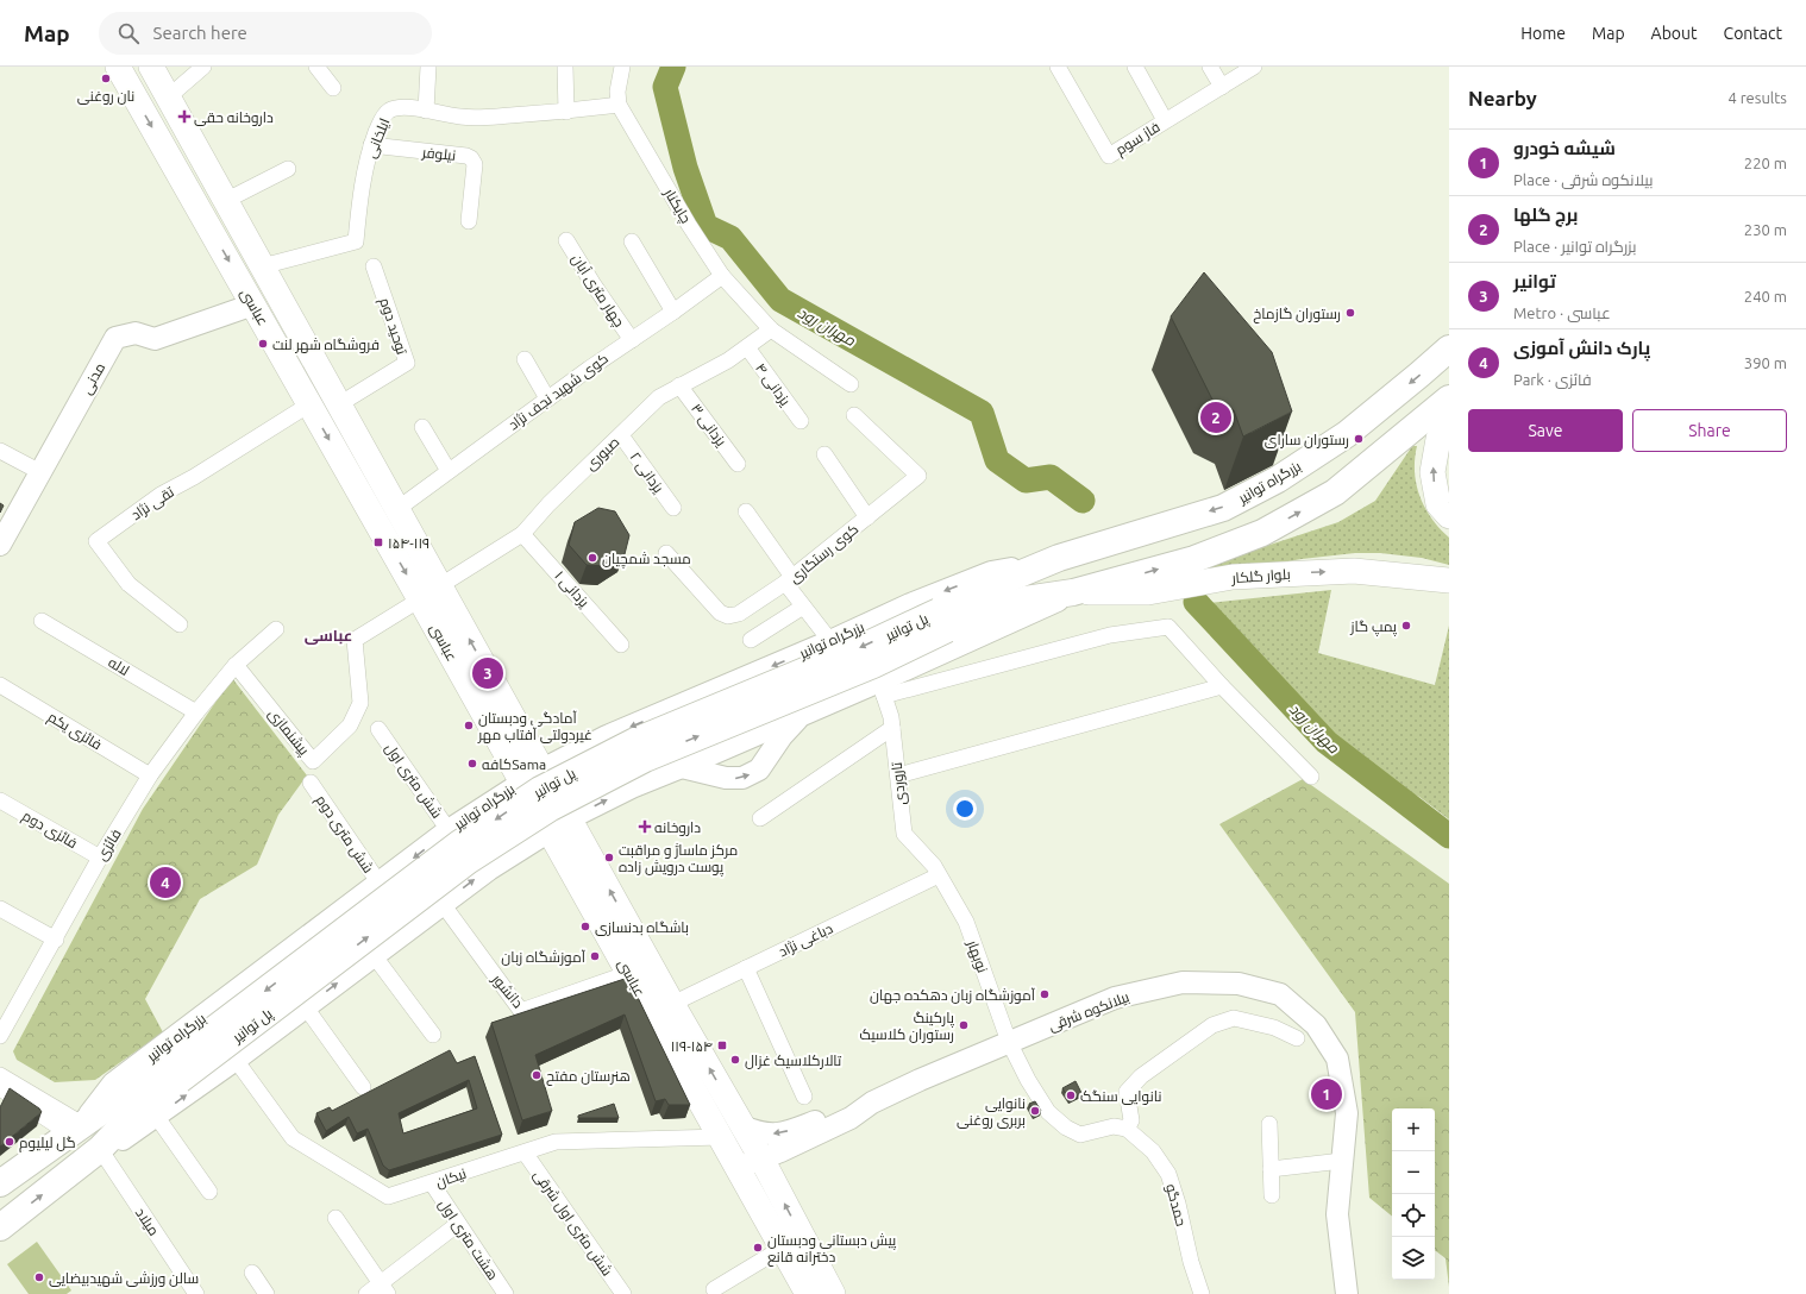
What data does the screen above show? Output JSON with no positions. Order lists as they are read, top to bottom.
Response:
{
  "streets": {
    "highway": ["بزرگراه توانیر", "پل توانیر"],
    "main road": ["عباسى", "بلوار گلکار"],
    "street": [
      "ایلخانی",
      "فاز سوم",
      "نیلوفر",
      "چایکنار",
      "چهار متری آبان",
      "توحید دوم",
      "مدنی",
      "یزدانی ۴",
      "کوی شهید نجف نژاد",
      "یزدانی ۳",
      "صبوری",
      "یزدانی ۲",
      "تقی نژاد",
      "کوی رستگاری",
      "یزدانی ۱",
      "لاله",
      "فائزی یکم",
      "پیشنمازی",
      "شش متری اول",
      "تاروردی",
      "فائزی دوم",
      "شش متری دوم",
      "فائزی",
      "دباغی نژاد",
      "نوبهار",
      "دانشور",
      "بیلانکوه شرقی",
      "نیکان",
      "حمدگو",
      "میلاد",
      "شش متری اول شرقی",
      "هشت متری اول"
    ]
  },
  "crossings": [
    ["ایلخانی", "نیلوفر"],
    ["ایلخانی", "چایکنار"],
    ["ایلخانی", "عباسى"],
    ["چایکنار", "کوی شهید نجف نژاد"],
    ["چایکنار", "صبوری"],
    ["چهار متری آبان", "کوی شهید نجف نژاد"],
    ["عباسى", "توحید دوم"],
    ["عباسى", "مدنی"],
    ["عباسى", "کوی شهید نجف نژاد"],
    ["عباسى", "صبوری"],
    ["عباسى", "بزرگراه توانیر"],
    ["عباسى", "تقی نژاد"],
    ["عباسى", "پیشنمازی"],
    ["عباسى", "دباغی نژاد"],
    ["عباسى", "دانشور"],
    ["عباسى", "بیلانکوه شرقی"],
    ["عباسى", "نیکان"],
    ["یزدانی ۴", "صبوری"],
    ["یزدانی ۳", "صبوری"],
    ["صبوری", "یزدانی ۲"],
    ["صبوری", "یزدانی ۱"],
    ["صبوری", "پیشنمازی"],
    ["بزرگراه توانیر", "کوی رستگاری"],
    ["بزرگراه توانیر", "پل توانیر"],
    ["بزرگراه توانیر", "شش متری اول"],
    ["بزرگراه توانیر", "شش متری دوم"],
    ["لاله", "فائزی"],
    ["فائزی یکم", "فائزی"],
    ["پیشنمازی", "فائزی"],
    ["تاروردی", "دباغی نژاد"],
    ["تاروردی", "نوبهار"],
    ["فائزی دوم", "فائزی"],
    ["دباغی نژاد", "نوبهار"],
    ["نوبهار", "بیلانکوه شرقی"],
    ["نوبهار", "حمدگو"],
    ["نیکان", "شش متری اول شرقی"],
    ["نیکان", "هشت متری اول"]
  ],
  "one_way": ["بلوار گلکار"],
  "districts": ["عباسی"],
  "water": ["مهران رود"],
  "places": {
    "other": [
      "نان روغنی",
      "رستوران گازماخ",
      "فروشگاه شهر لنت",
      "رستوران ساراى",
      "مسجد شمچیان",
      "پمپ گاز",
      "آمادگی ودبستان غیردولتی آفتاب مهر",
      "کافهSama",
      "مرکز ماساژ و مراقبت پوست درویش زاده",
      "باشگاه بدنسازی",
      "آموزشگاه زبان",
      "آموزشگاه زبان دهکده جهان",
      "پارکینگ رستوران کلاسیک",
      "تالارکلاسیک غزال",
      "هنرستان مفتح",
      "نانوایی سنگک",
      "نانوایی بربری روغنی",
      "گل لیلیوم",
      "پیش دبستانی ودبستان دخترانه قانع",
      "سالن ورزشی شهیدبیضایی"
    ],
    "health": ["داروخانه حقی", "داروخانه"],
    "transit": ["۱۵۴-۱۱۹", "۱۱۹-۱۵۴"]
  },
  "page": {
    "header": "Map",
    "search": "Search here",
    "nav": [
      "Home",
      "Map",
      "About",
      "Contact"
    ],
    "heading": ["Nearby", "4 results"],
    "list": [
      {
        "mark": "1",
        "name": "شیشه خودرو",
        "note": "Place · بیلانکوه شرقی",
        "value": "220 m"
      },
      {
        "mark": "2",
        "name": "برج گلها",
        "note": "Place · بزرگراه توانیر",
        "value": "230 m"
      },
      {
        "mark": "3",
        "name": "توانیر",
        "note": "Metro · عباسى",
        "value": "240 m"
      },
      {
        "mark": "4",
        "name": "پارک دانش آموزی",
        "note": "Park · فائزی",
        "value": "390 m"
      }
    ],
    "buttons": ["Save", "Share"],
    "pins": [
      "2",
      "3",
      "4",
      "1"
    ],
    "map_buttons": ["+", "−"]
  }
}
